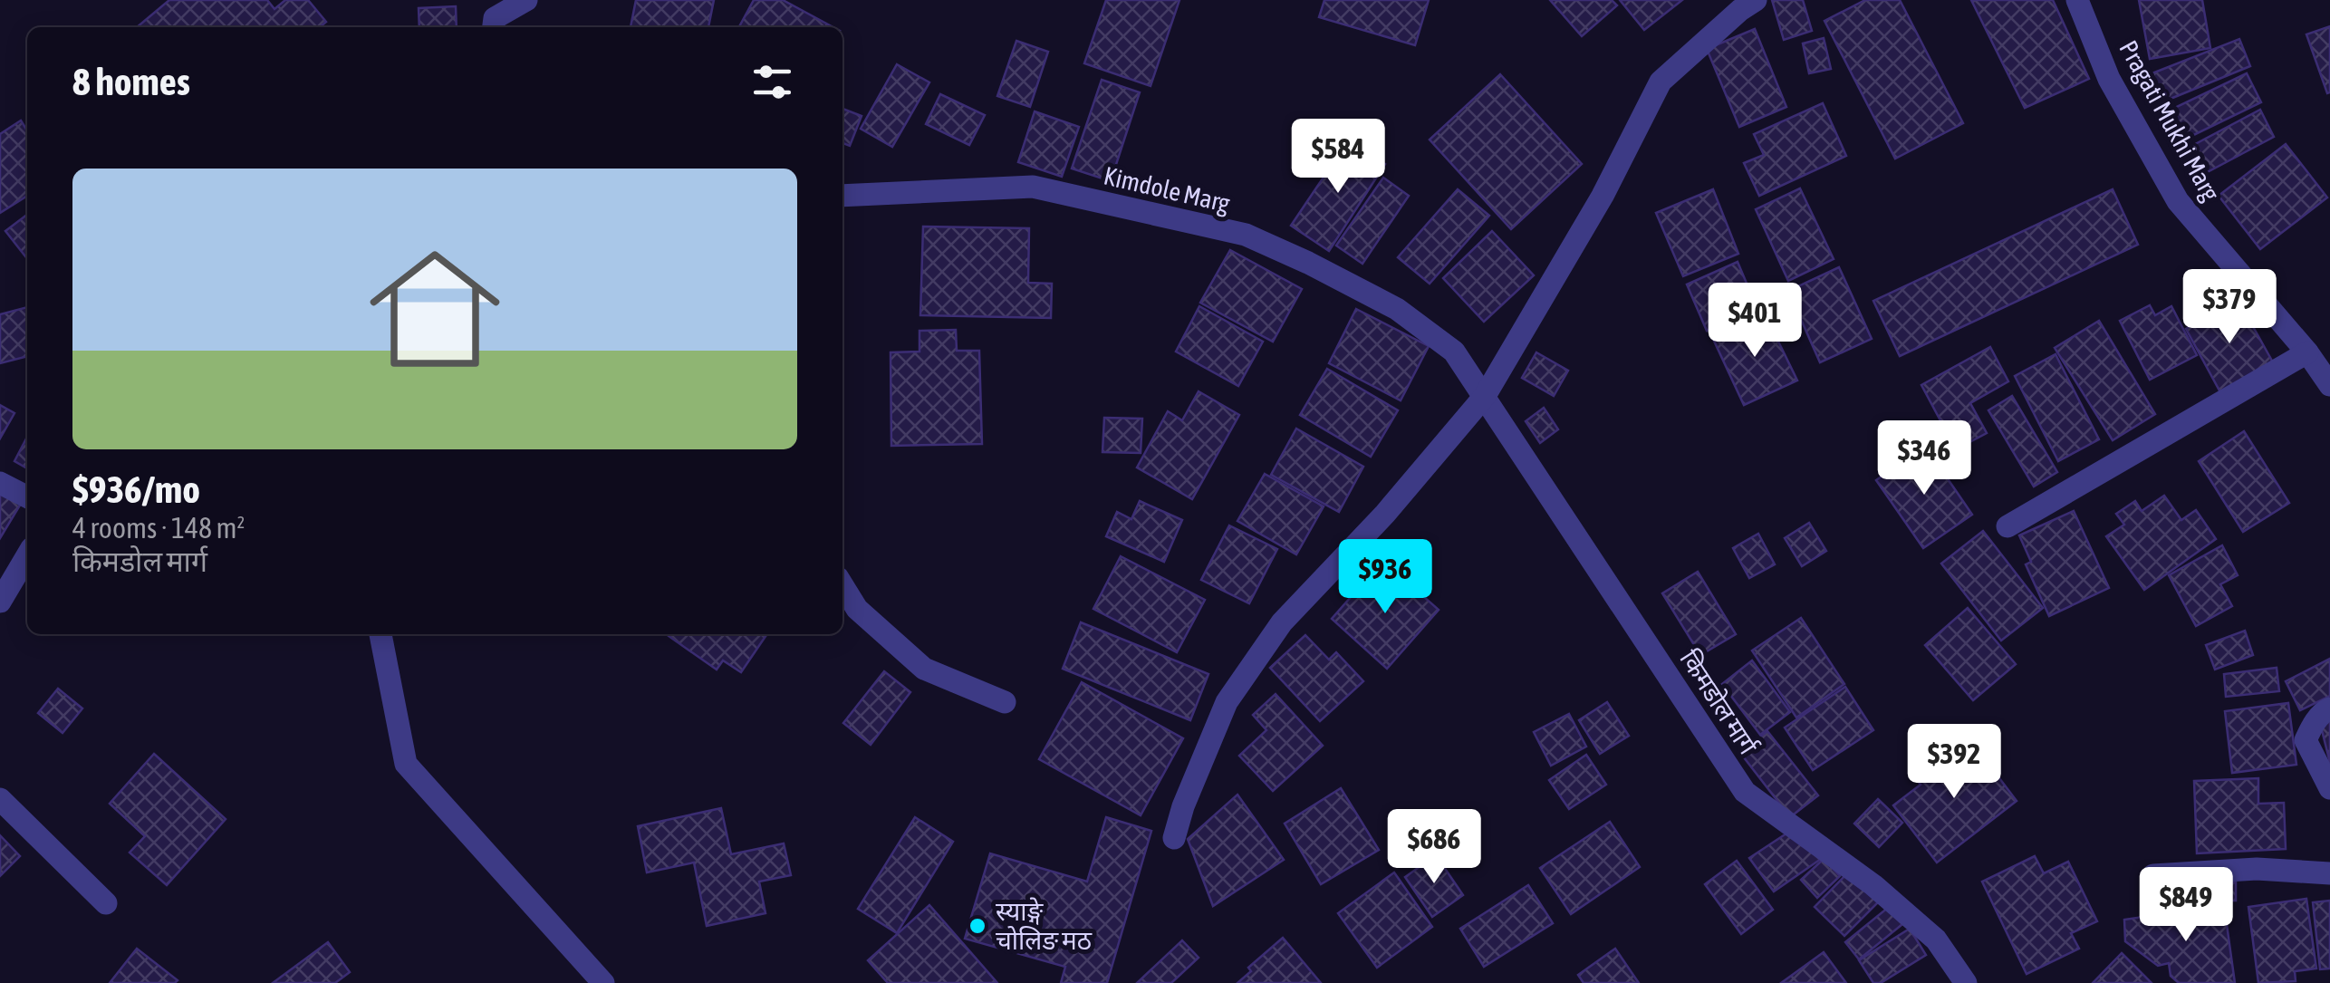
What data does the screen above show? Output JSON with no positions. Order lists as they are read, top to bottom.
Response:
{
  "streets": {
    "street": ["Pragati Mukhi Marg", "Kimdole Marg", "किमडोल मार्ग"]
  },
  "crossings": [
    ["Kimdole Marg", "किमडोल मार्ग"]
  ],
  "places": ["स्याङ्गे चोलिङ मठ"],
  "page": {
    "heading": "8 homes",
    "price": [
      "$584",
      "$379",
      "$401",
      "$346",
      "$936",
      "$392",
      "$686",
      "$849"
    ],
    "list": [
      {
        "name": "$936/mo",
        "note": "4 rooms · 148 m² · किमडोल मार्ग"
      }
    ]
  }
}
